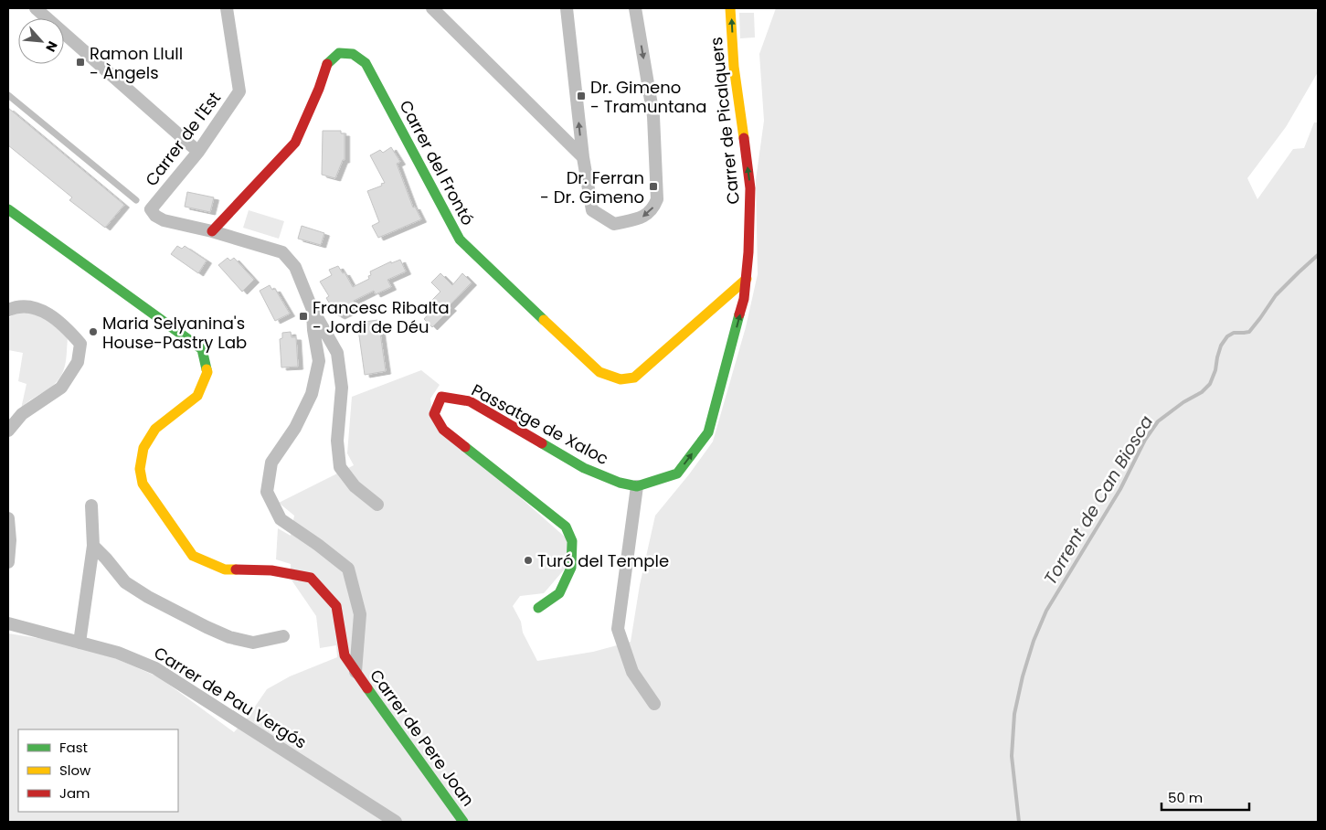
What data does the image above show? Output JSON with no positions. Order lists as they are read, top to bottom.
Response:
{
  "streets": {
    "street": [
      "Carrer de Picalquers",
      "Carrer de l'Est",
      "Carrer del Frontó",
      "Passatge de Xaloc",
      "Carrer de Pau Vergós",
      "Carrer de Pere Joan"
    ]
  },
  "crossings": [
    ["Carrer de Picalquers", "Carrer del Frontó"],
    ["Carrer de Picalquers", "Passatge de Xaloc"],
    ["Carrer de l'Est", "Carrer del Frontó"]
  ],
  "one_way": ["Carrer de Picalquers"],
  "water": ["Torrent de Can Biosca"],
  "places": {
    "transit": [
      "Ramon Llull - Àngels",
      "Dr. Gimeno - Tramuntana",
      "Dr. Ferran - Dr. Gimeno",
      "Francesc Ribalta - Jordi de Déu"
    ],
    "other": ["Maria Selyanina's House-Pastry Lab", "Turó del Temple"]
  },
  "legend": ["Fast", "Slow", "Jam"],
  "scale_bar": "50 m",
  "north": "bottom right"
}
